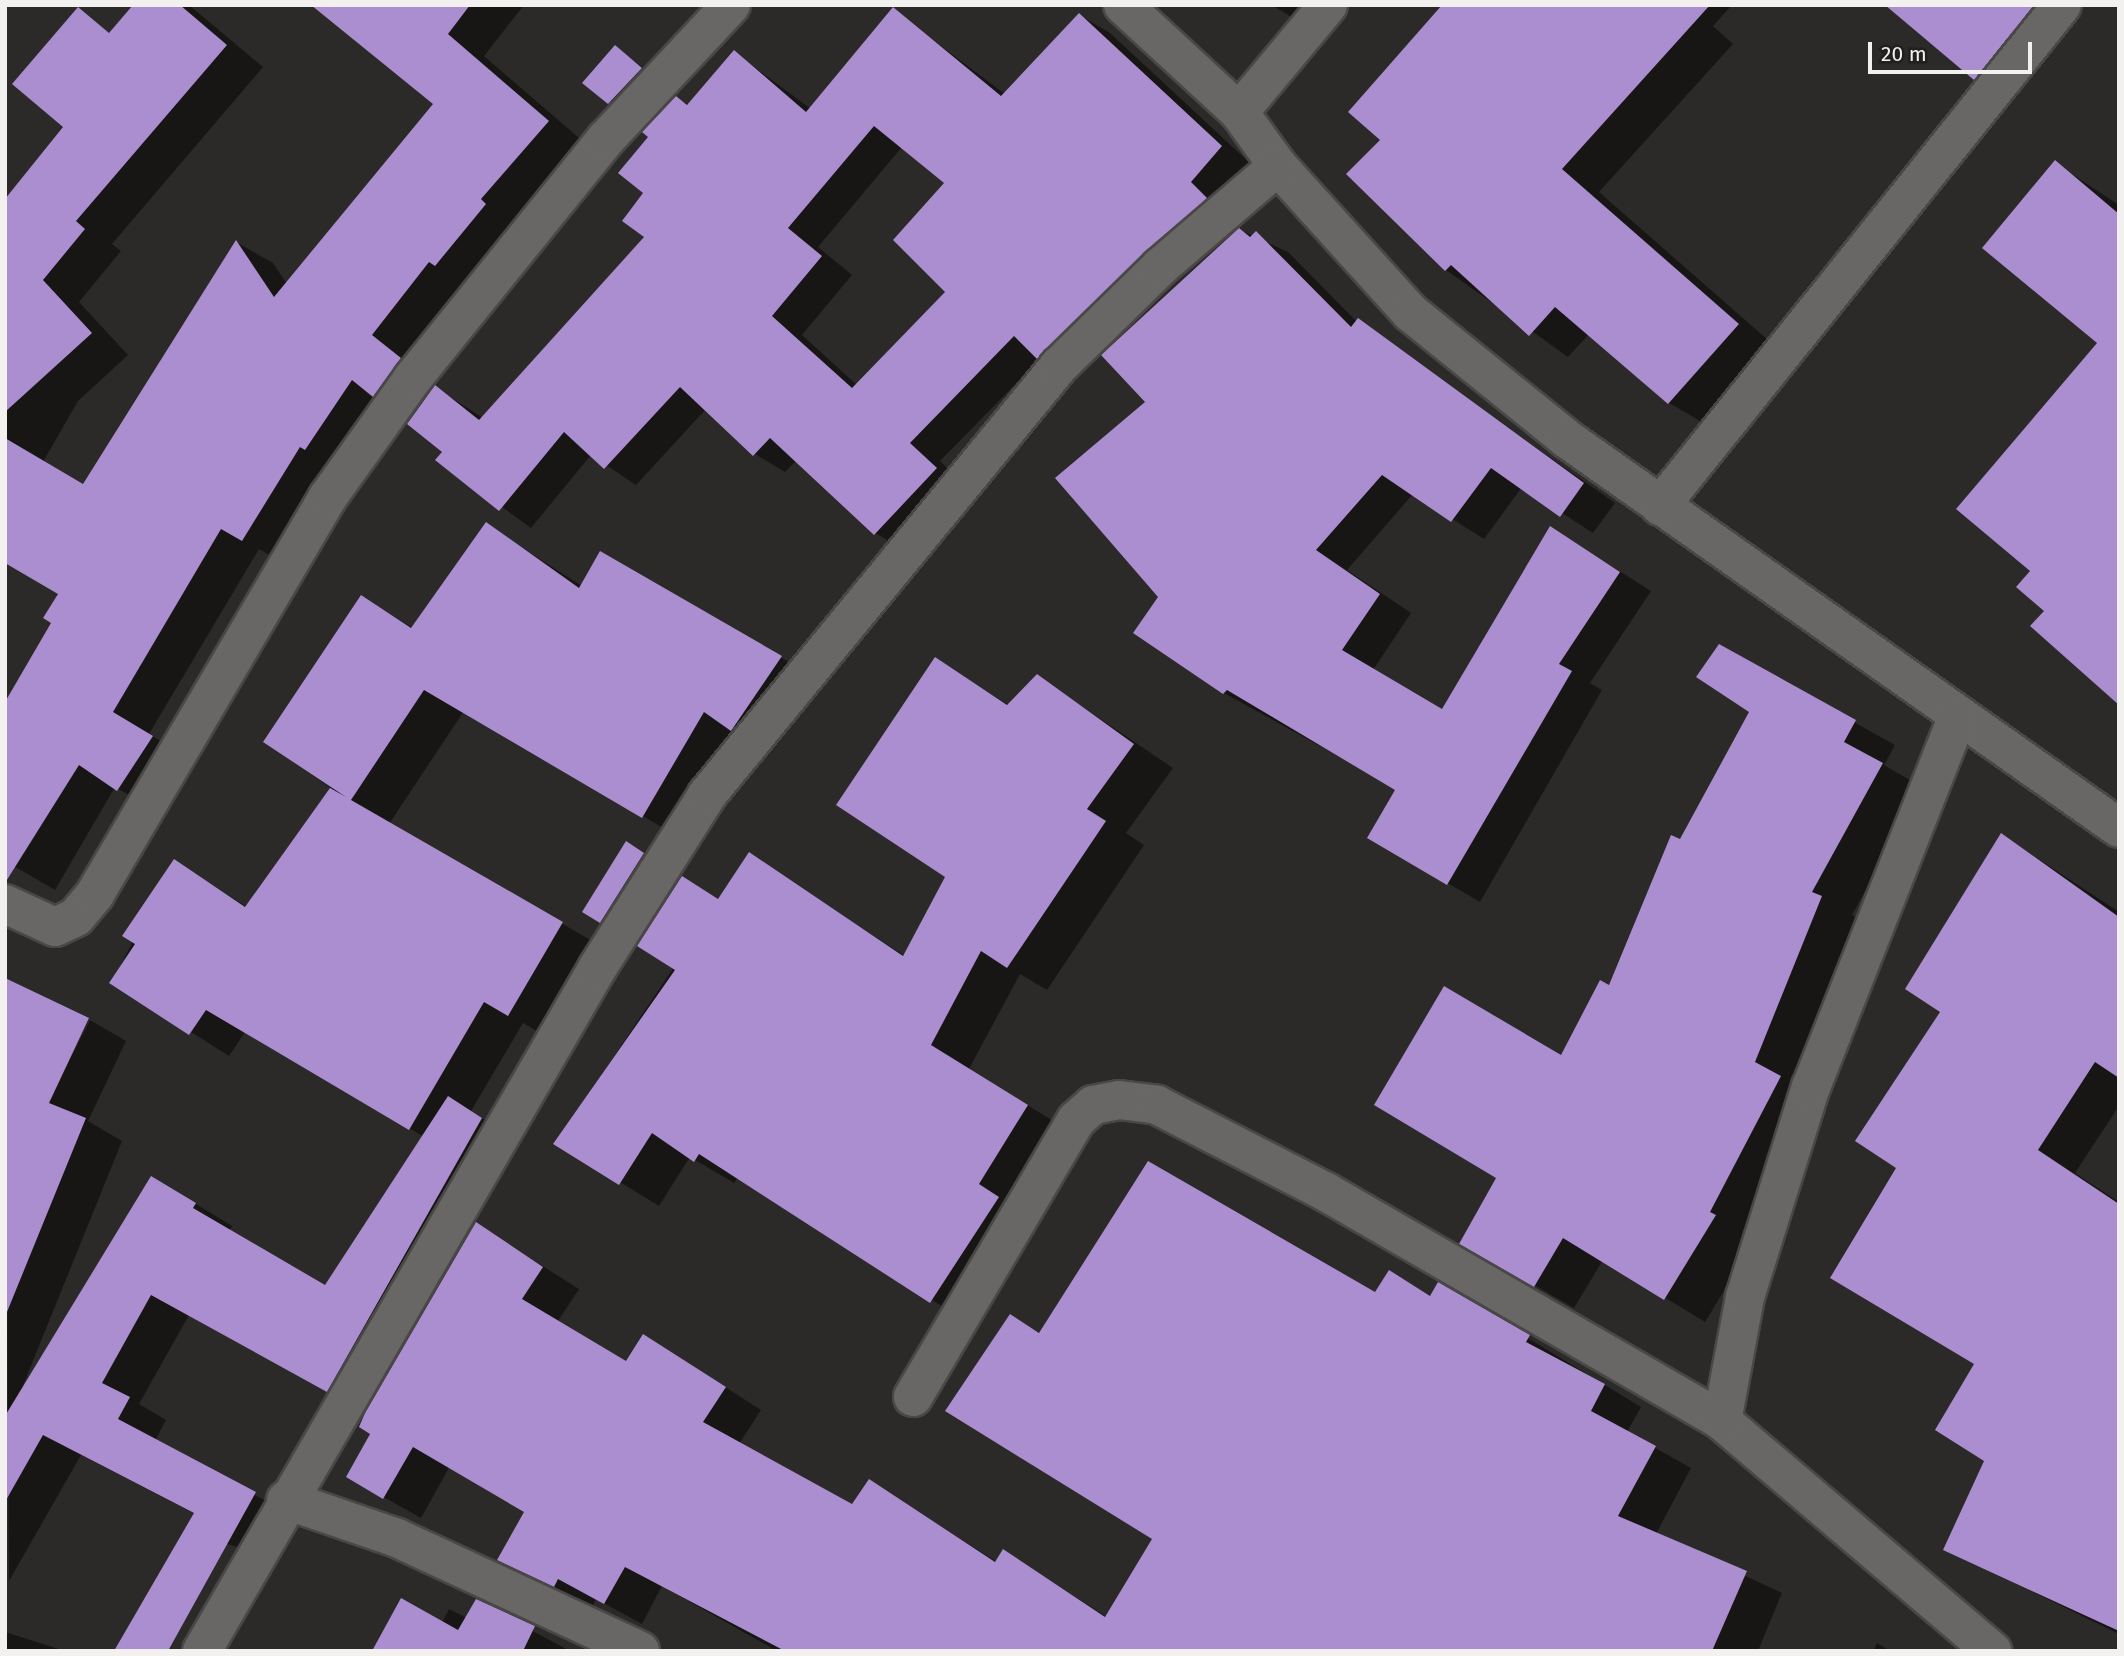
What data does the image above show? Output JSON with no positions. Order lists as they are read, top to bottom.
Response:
{
  "scale_bar": "20 m"
}
